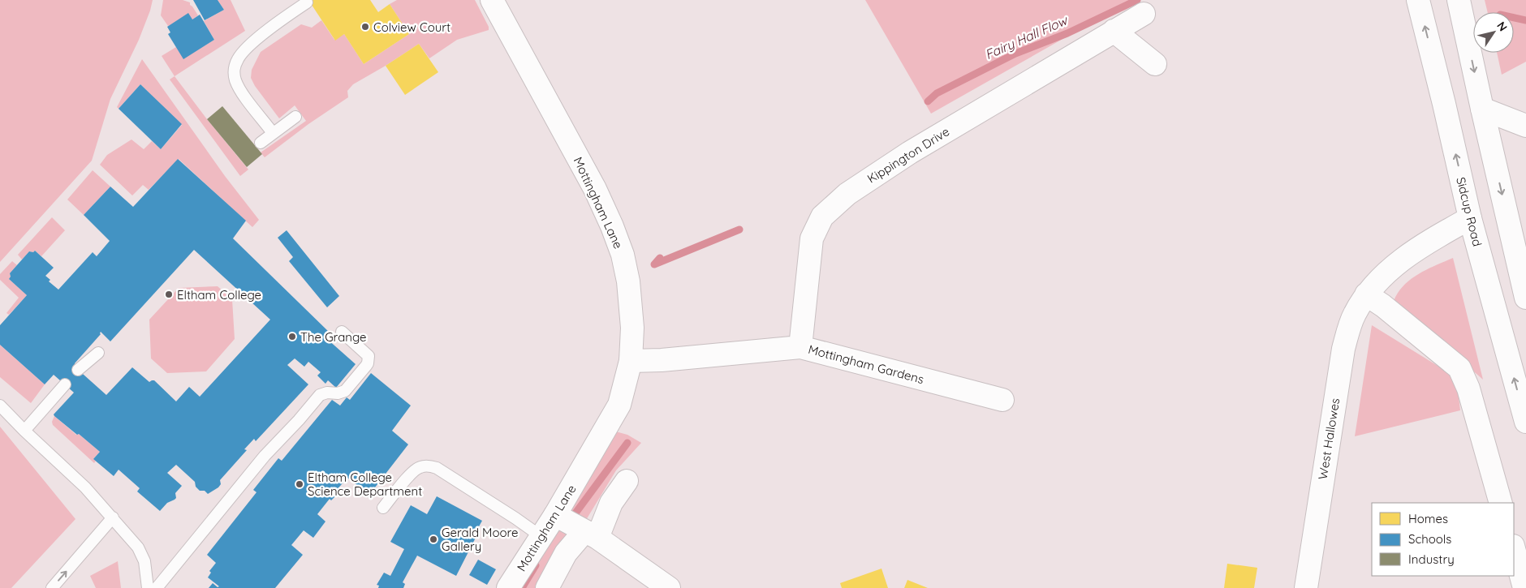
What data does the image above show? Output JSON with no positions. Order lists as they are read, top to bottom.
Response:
{
  "streets": {
    "main road": [
      "Kippington Drive",
      "Mottingham Lane",
      "Sidcup Road",
      "Mottingham Gardens",
      "West Hallowes"
    ]
  },
  "crossings": [
    ["Kippington Drive", "Mottingham Gardens"],
    ["Mottingham Lane", "Mottingham Gardens"],
    ["Sidcup Road", "West Hallowes"]
  ],
  "water": ["Fairy Hall Flow"],
  "places": [
    "Colview Court",
    "Eltham College",
    "The Grange",
    "Eltham College Science Department",
    "Gerald Moore Gallery"
  ],
  "legend": ["Homes", "Schools", "Industry"],
  "north": "top right"
}
